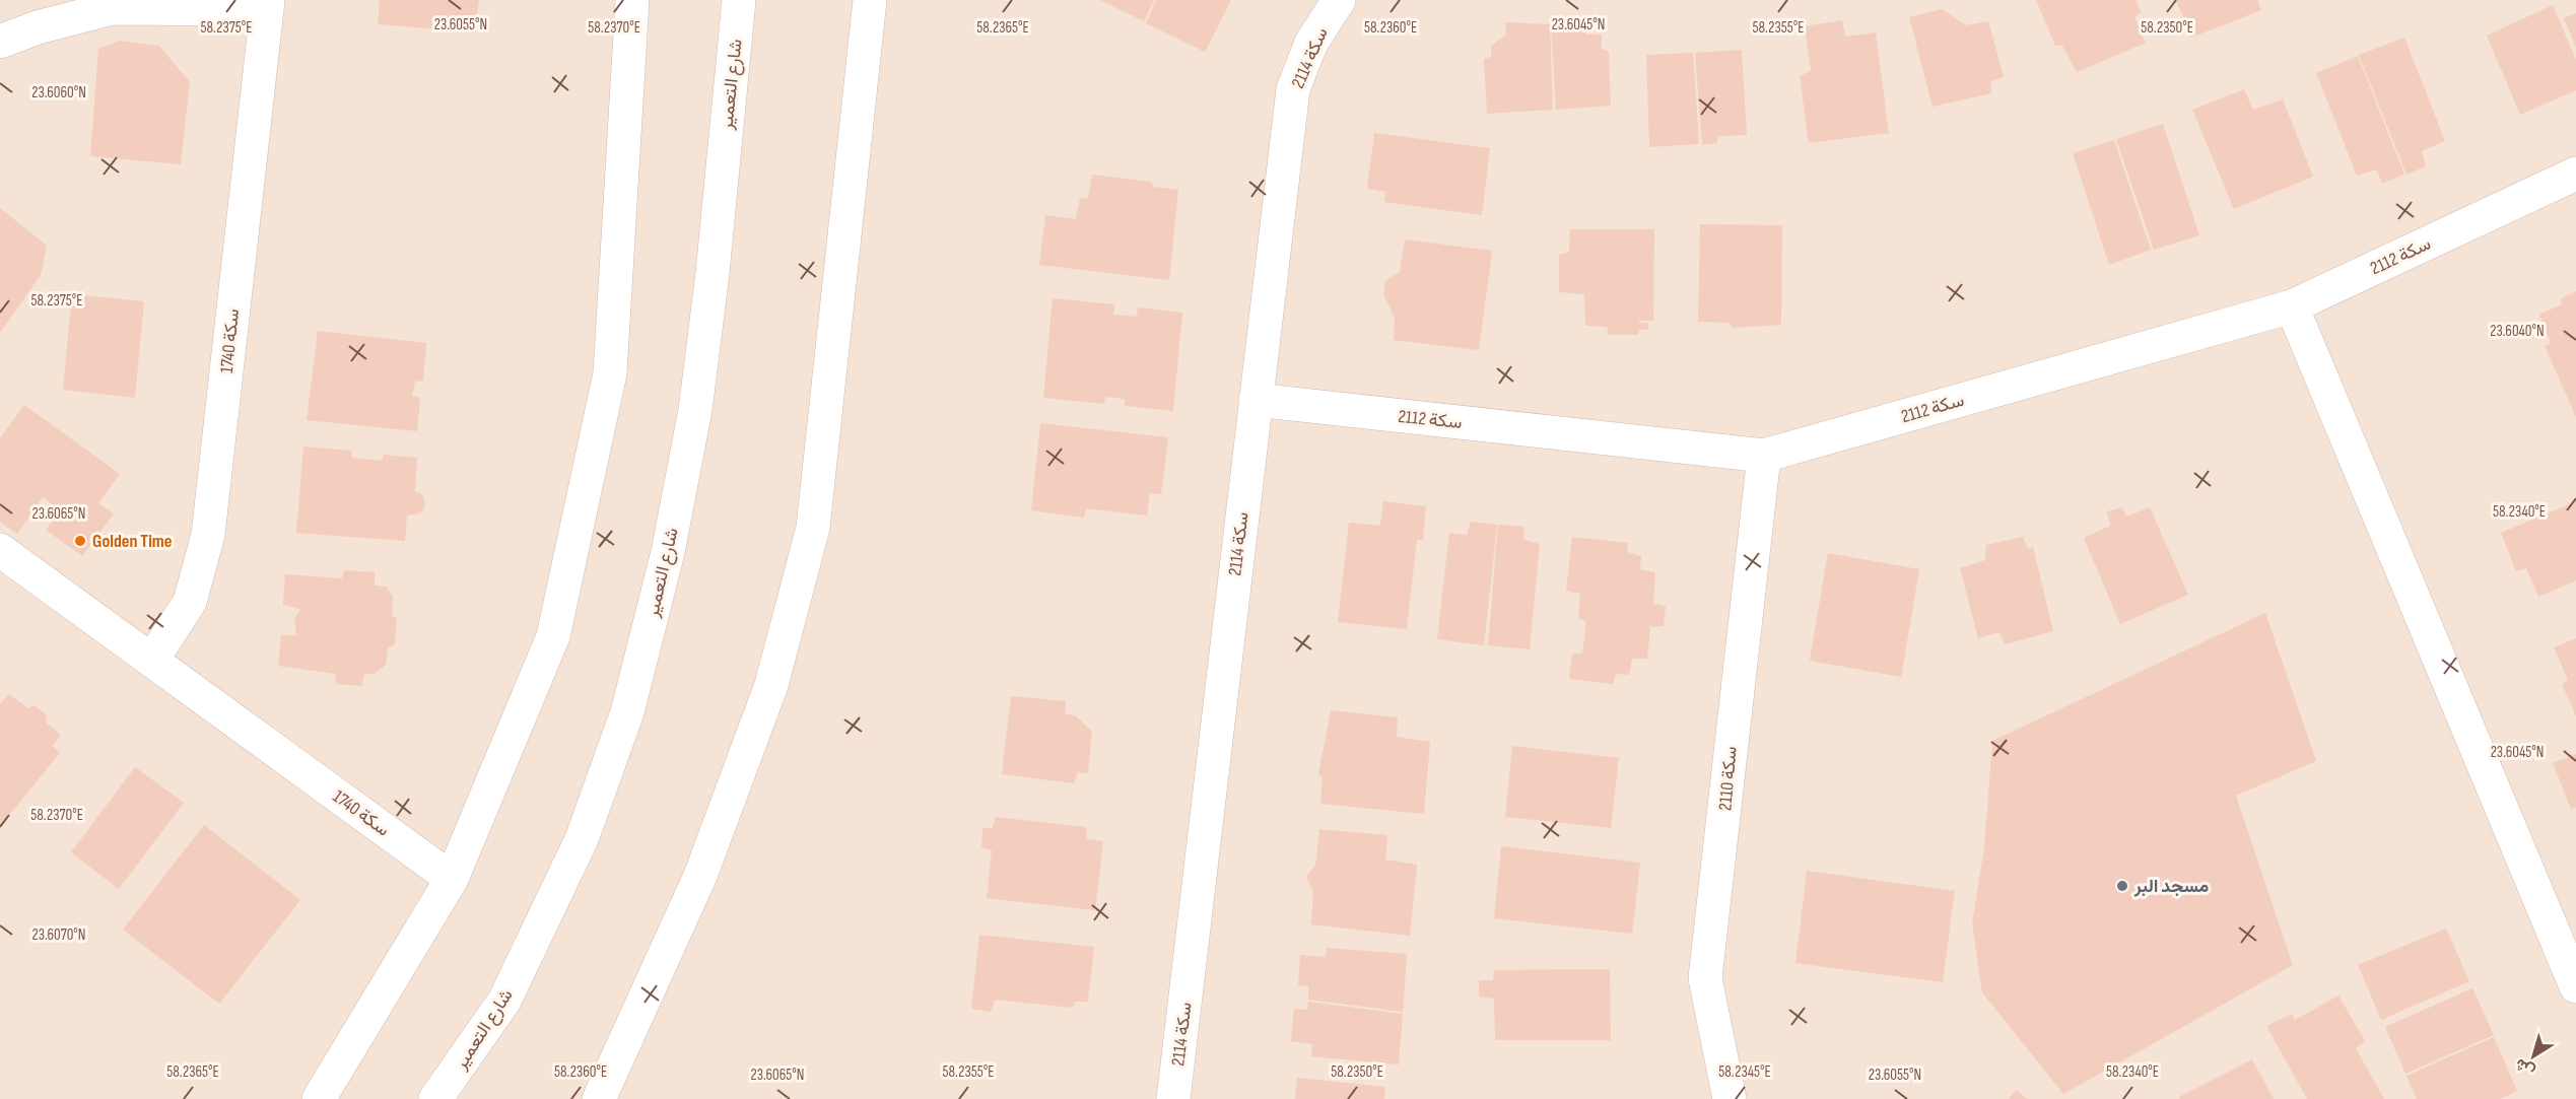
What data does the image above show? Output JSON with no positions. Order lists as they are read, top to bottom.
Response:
{
  "streets": {
    "street": [
      "سكة 2114",
      "شارع التعمير",
      "سكة 2112",
      "سكة 1740",
      "سكة 2110"
    ]
  },
  "crossings": [
    ["سكة 2114", "سكة 2112"],
    ["سكة 2112", "سكة 2110"]
  ],
  "places": ["Golden Time", "مسجد البر"],
  "north": "bottom left",
  "coordinates": [
    "23.6055°N",
    "23.6045°N",
    "58.2375°E",
    "58.2370°E",
    "58.2365°E",
    "58.2360°E",
    "58.2355°E",
    "58.2350°E",
    "23.6060°N",
    "23.6040°N",
    "58.2340°E",
    "23.6065°N",
    "23.6070°N",
    "58.2345°E"
  ]
}
